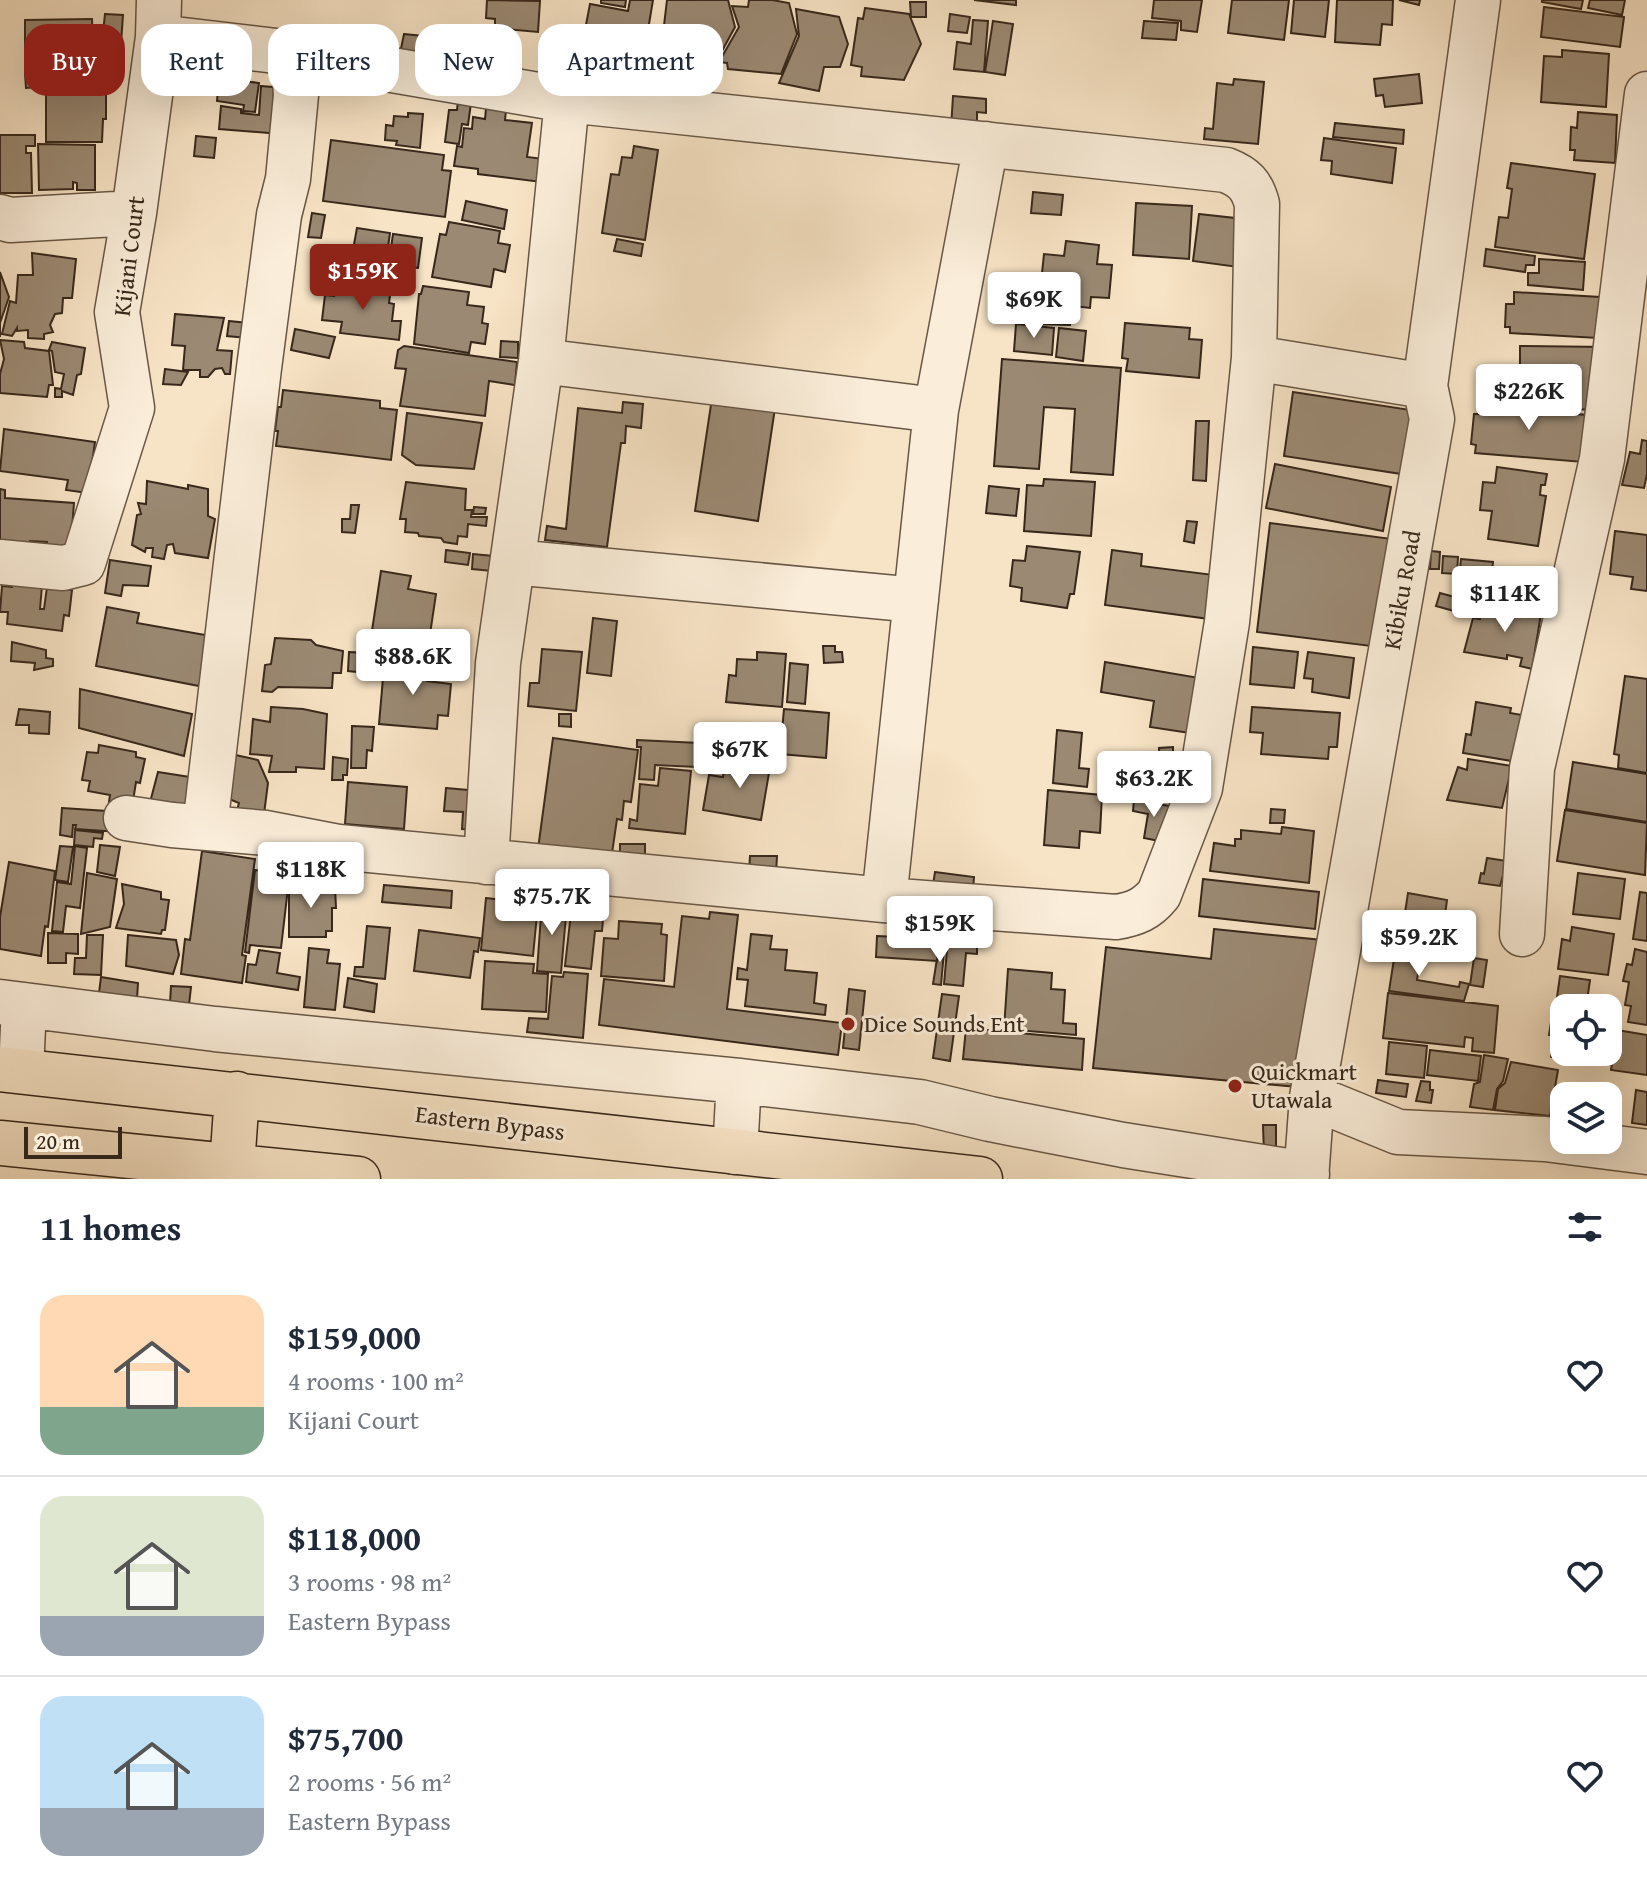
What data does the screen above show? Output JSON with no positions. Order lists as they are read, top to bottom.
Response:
{
  "streets": {
    "main road": ["Eastern Bypass"],
    "street": ["Kijani Court", "Kibiku Road"]
  },
  "places": ["Dice Sounds Ent", "Quickmart Utawala"],
  "scale_bar": "20 m",
  "page": {
    "chip": [
      "Buy",
      "Rent",
      "Filters",
      "New",
      "Apartment"
    ],
    "price": [
      "$159K",
      "$69K",
      "$226K",
      "$114K",
      "$88.6K",
      "$67K",
      "$63.2K",
      "$118K",
      "$75.7K",
      "$159K",
      "$59.2K"
    ],
    "scale": "20 m",
    "heading": "11 homes",
    "list": [
      {
        "name": "$159,000",
        "note": "4 rooms · 100 m² · Kijani Court"
      },
      {
        "name": "$118,000",
        "note": "3 rooms · 98 m² · Eastern Bypass"
      },
      {
        "name": "$75,700",
        "note": "2 rooms · 56 m² · Eastern Bypass"
      }
    ]
  }
}
